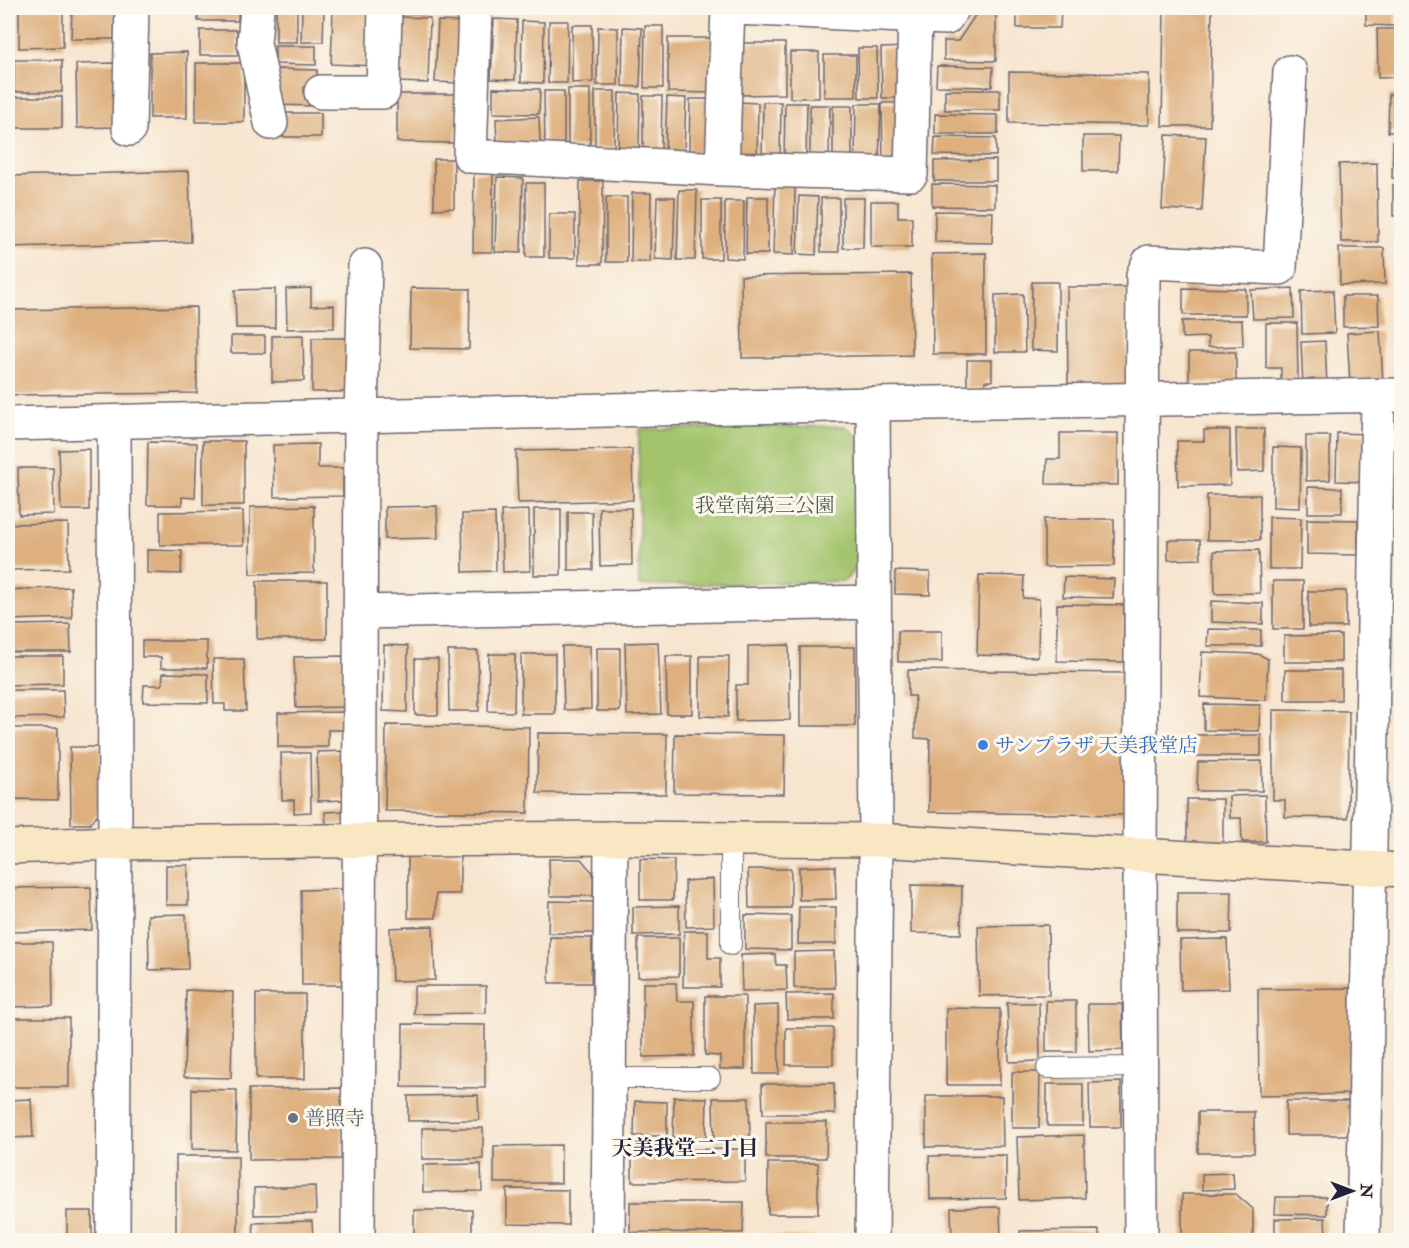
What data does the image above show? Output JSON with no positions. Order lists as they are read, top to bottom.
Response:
{
  "districts": ["天美我堂二丁目"],
  "parks": ["我堂南第三公園"],
  "places": ["サンプラザ 天美我堂店", "普照寺"],
  "north": "right"
}
